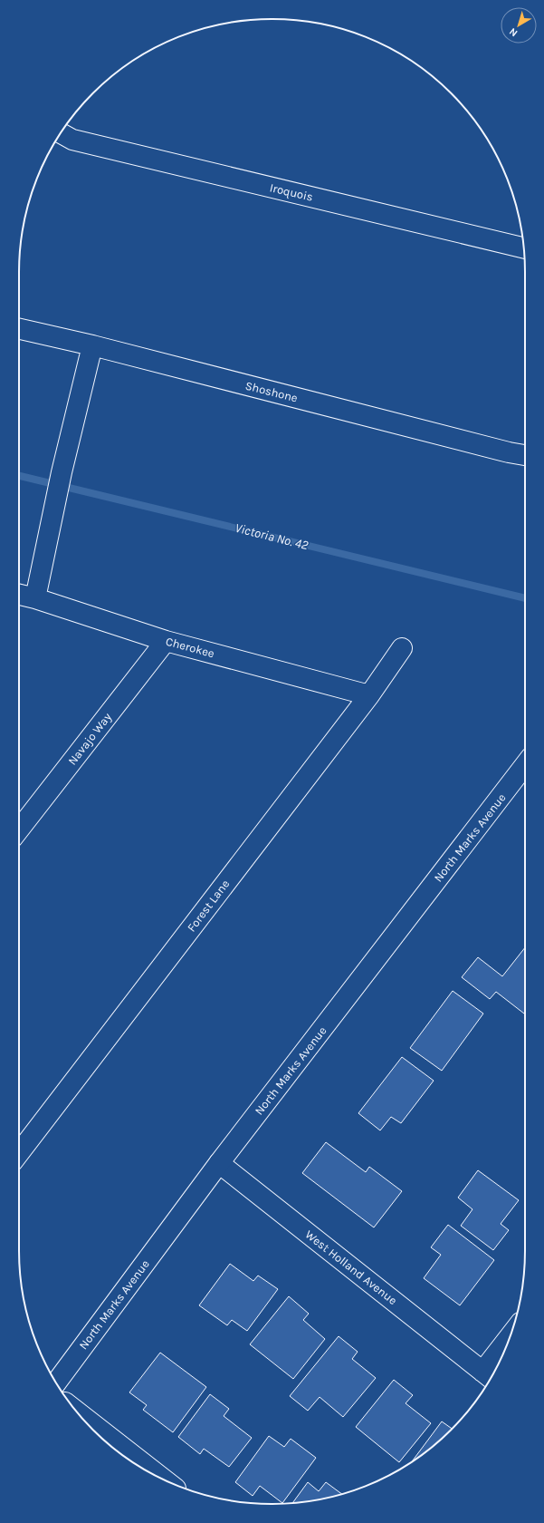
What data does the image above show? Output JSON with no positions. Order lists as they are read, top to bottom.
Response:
{
  "streets": {
    "street": [
      "Iroquois",
      "Shoshone",
      "Cherokee",
      "Navajo Way",
      "North Marks Avenue",
      "Forest Lane",
      "West Holland Avenue"
    ]
  },
  "crossings": [
    ["Cherokee", "Navajo Way"],
    ["Cherokee", "Forest Lane"],
    ["North Marks Avenue", "West Holland Avenue"]
  ],
  "water": ["Victoria No. 42"],
  "north": "bottom left"
}
